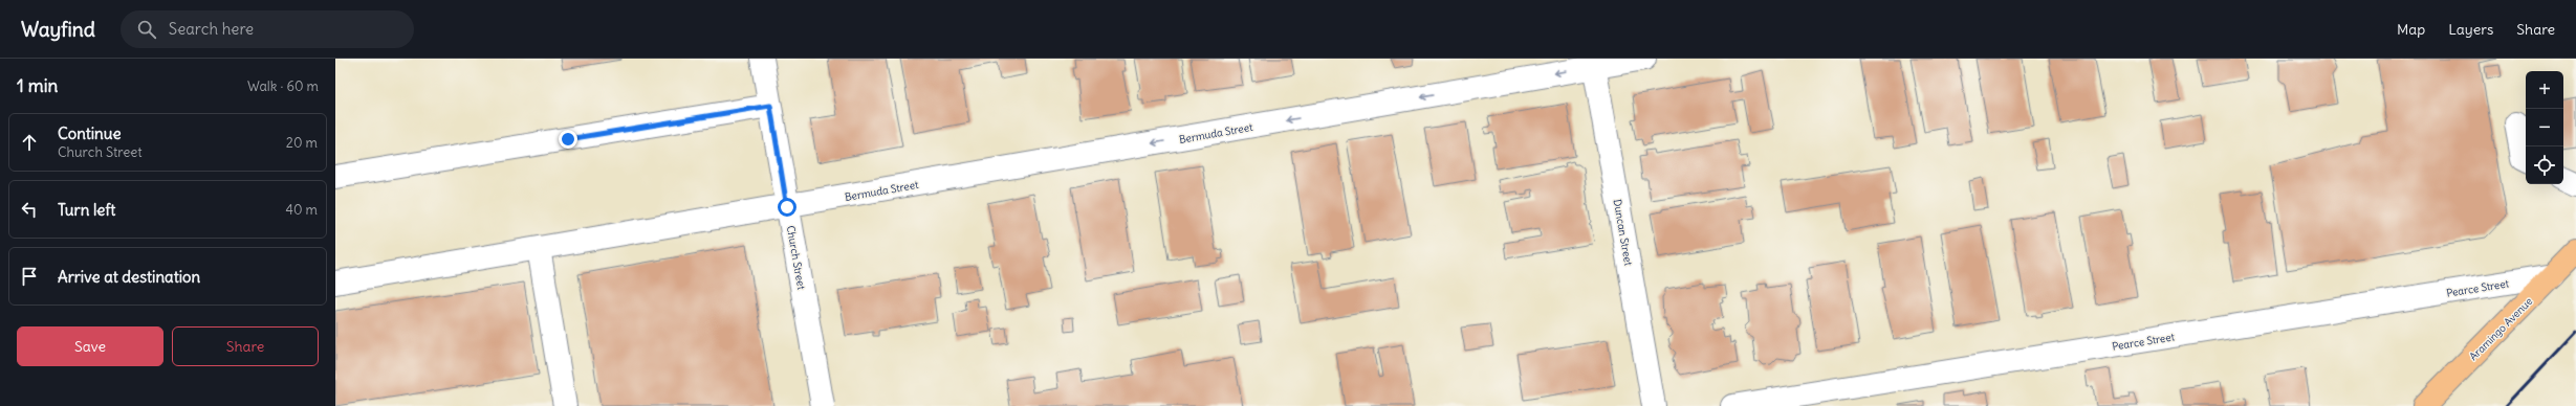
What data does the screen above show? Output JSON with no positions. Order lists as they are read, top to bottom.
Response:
{
  "streets": {
    "main road": ["Aramingo Avenue"],
    "street": [
      "Bermuda Street",
      "Duncan Street",
      "Church Street",
      "Pearce Street"
    ]
  },
  "crossings": [
    ["Bermuda Street", "Duncan Street"],
    ["Bermuda Street", "Church Street"],
    ["Pearce Street", "Aramingo Avenue"]
  ],
  "one_way": ["Bermuda Street"],
  "page": {
    "header": "Wayfind",
    "search": "Search here",
    "nav": ["Map", "Layers", "Share"],
    "heading": ["1 min", "Walk · 60 m"],
    "map_buttons": ["+", "−"],
    "list": [
      ["Continue", "Church Street", "20 m"],
      ["Turn left", "40 m"],
      "Arrive at destination"
    ],
    "buttons": ["Save", "Share"]
  }
}
